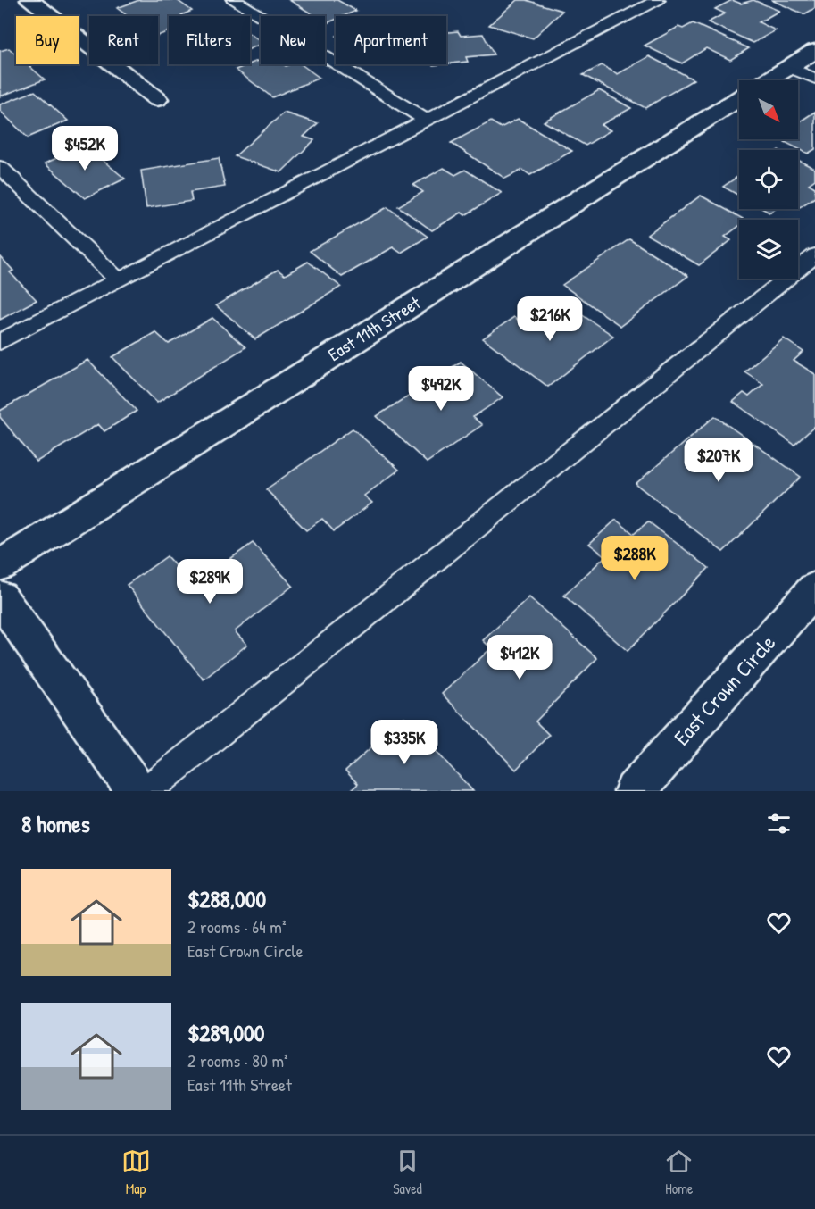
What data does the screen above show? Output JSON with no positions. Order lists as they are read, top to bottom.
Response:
{
  "streets": {
    "street": ["East 11th Street", "East Crown Circle"]
  },
  "north": "bottom right",
  "page": {
    "chip": [
      "Buy",
      "Rent",
      "Filters",
      "New",
      "Apartment"
    ],
    "price": [
      "$452K",
      "$216K",
      "$492K",
      "$207K",
      "$288K",
      "$289K",
      "$412K",
      "$335K"
    ],
    "heading": "8 homes",
    "list": [
      {
        "name": "$288,000",
        "note": "2 rooms · 64 m² · East Crown Circle"
      },
      {
        "name": "$289,000",
        "note": "2 rooms · 80 m² · East 11th Street"
      }
    ],
    "tabs": ["Map", "Saved", "Home"]
  }
}
